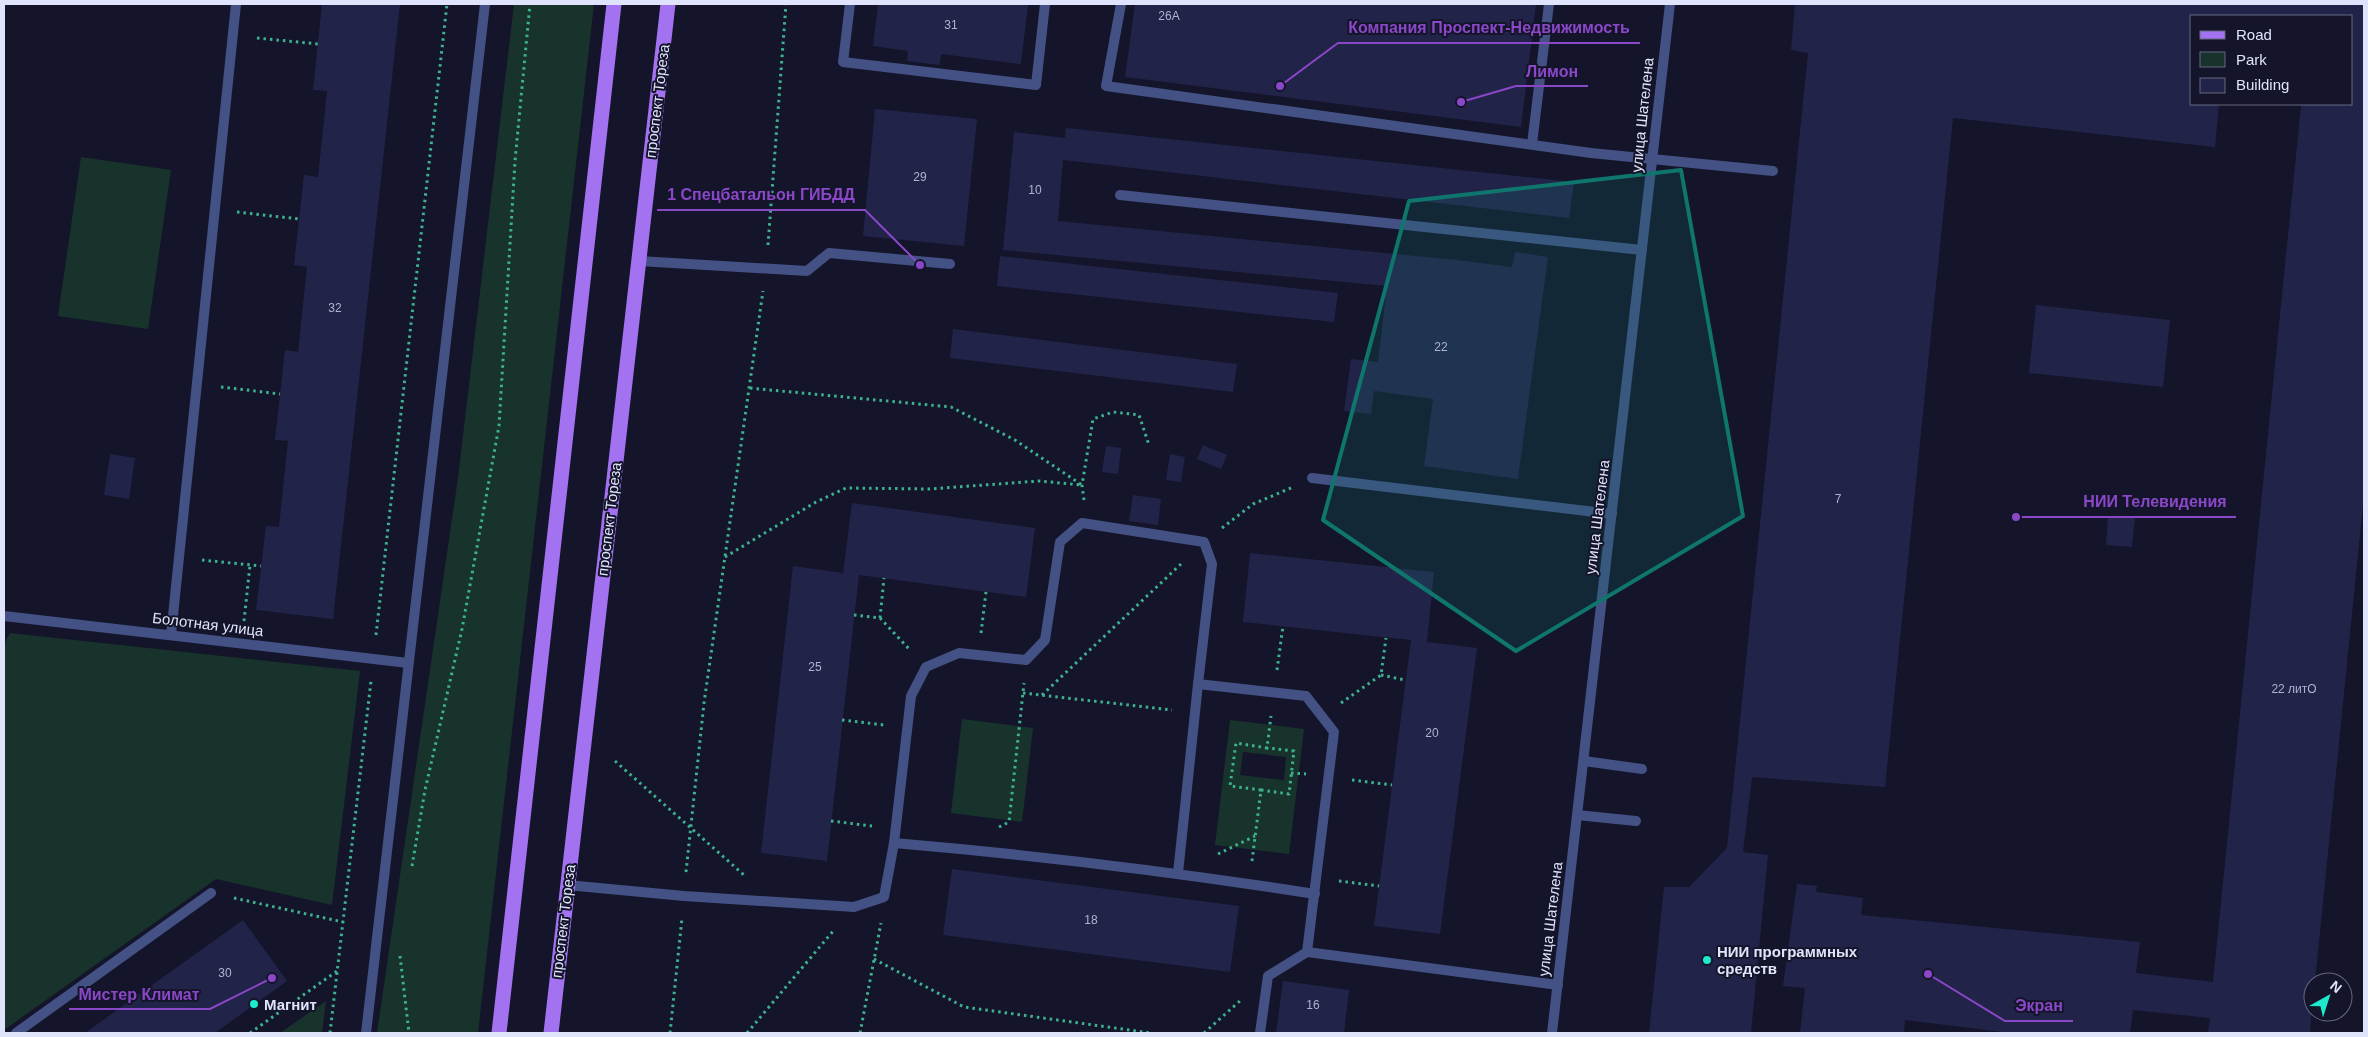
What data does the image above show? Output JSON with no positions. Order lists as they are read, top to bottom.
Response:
{
  "streets": {
    "main road": ["проспект Тореза"],
    "street": ["улица Шателена", "Болотная улица"]
  },
  "places": [
    "Компания Проспект-Недвижимость",
    "Лимон",
    "1 Спецбатальон ГИБДД",
    "НИИ Телевидения",
    "НИИ программных средств",
    "Экран",
    "Мистер Климат",
    "Магнит"
  ],
  "house_numbers": [
    "26А",
    "31",
    "29",
    "10",
    "32",
    "22",
    "7",
    "25",
    "22 литО",
    "20",
    "18",
    "30",
    "16"
  ],
  "legend": ["Road", "Park", "Building"],
  "north": "top right"
}
